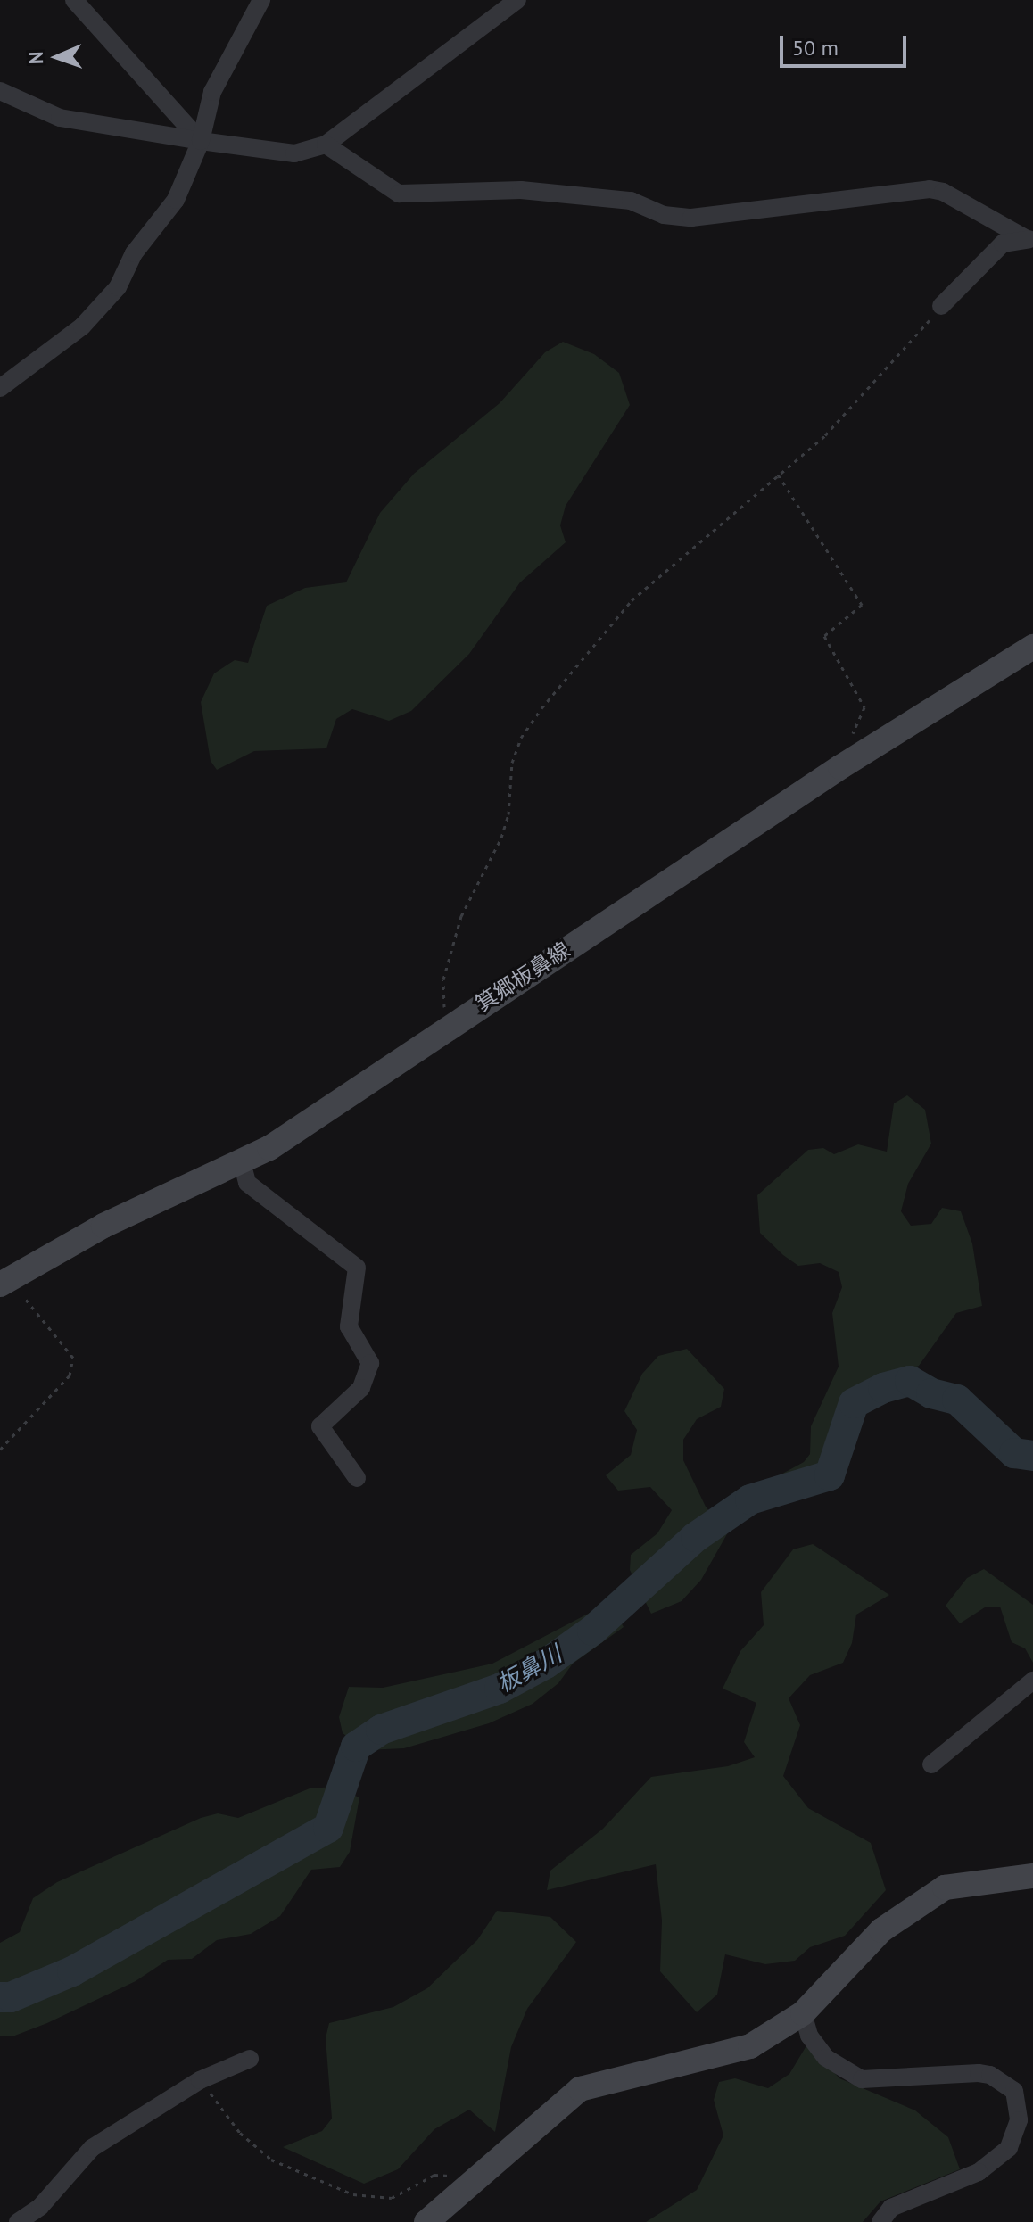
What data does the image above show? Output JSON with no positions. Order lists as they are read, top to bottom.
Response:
{
  "streets": {
    "main road": ["箕郷板鼻線"]
  },
  "water": ["板鼻川"],
  "scale_bar": "50 m",
  "north": "left"
}
